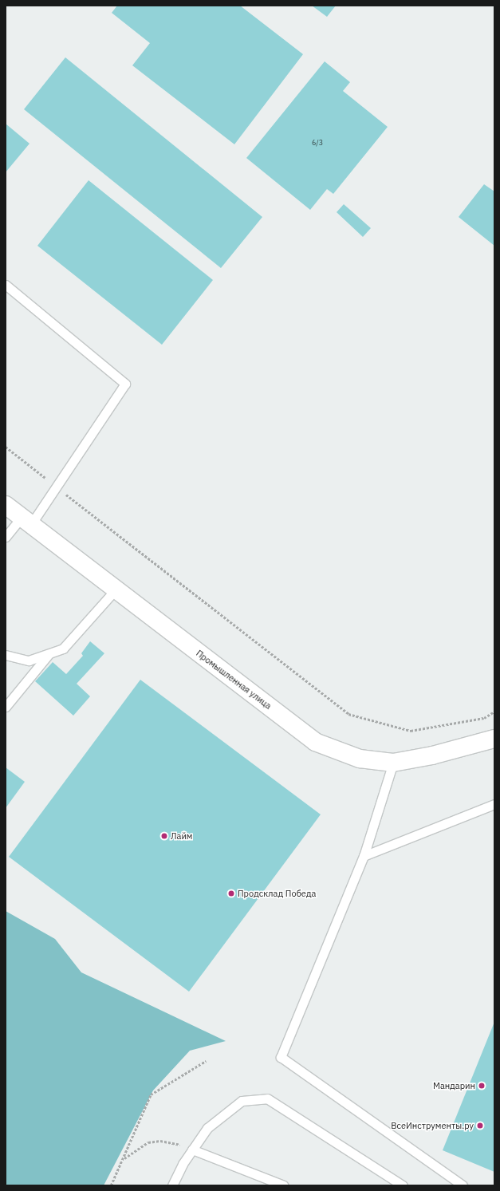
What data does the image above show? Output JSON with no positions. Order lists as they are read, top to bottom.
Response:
{
  "streets": {
    "main road": ["Промышленная улица"]
  },
  "places": [
    "Лайм",
    "Продсклад Победа",
    "Мандарин",
    "ВсеИнструменты.ру"
  ],
  "house_numbers": ["6/3"]
}
